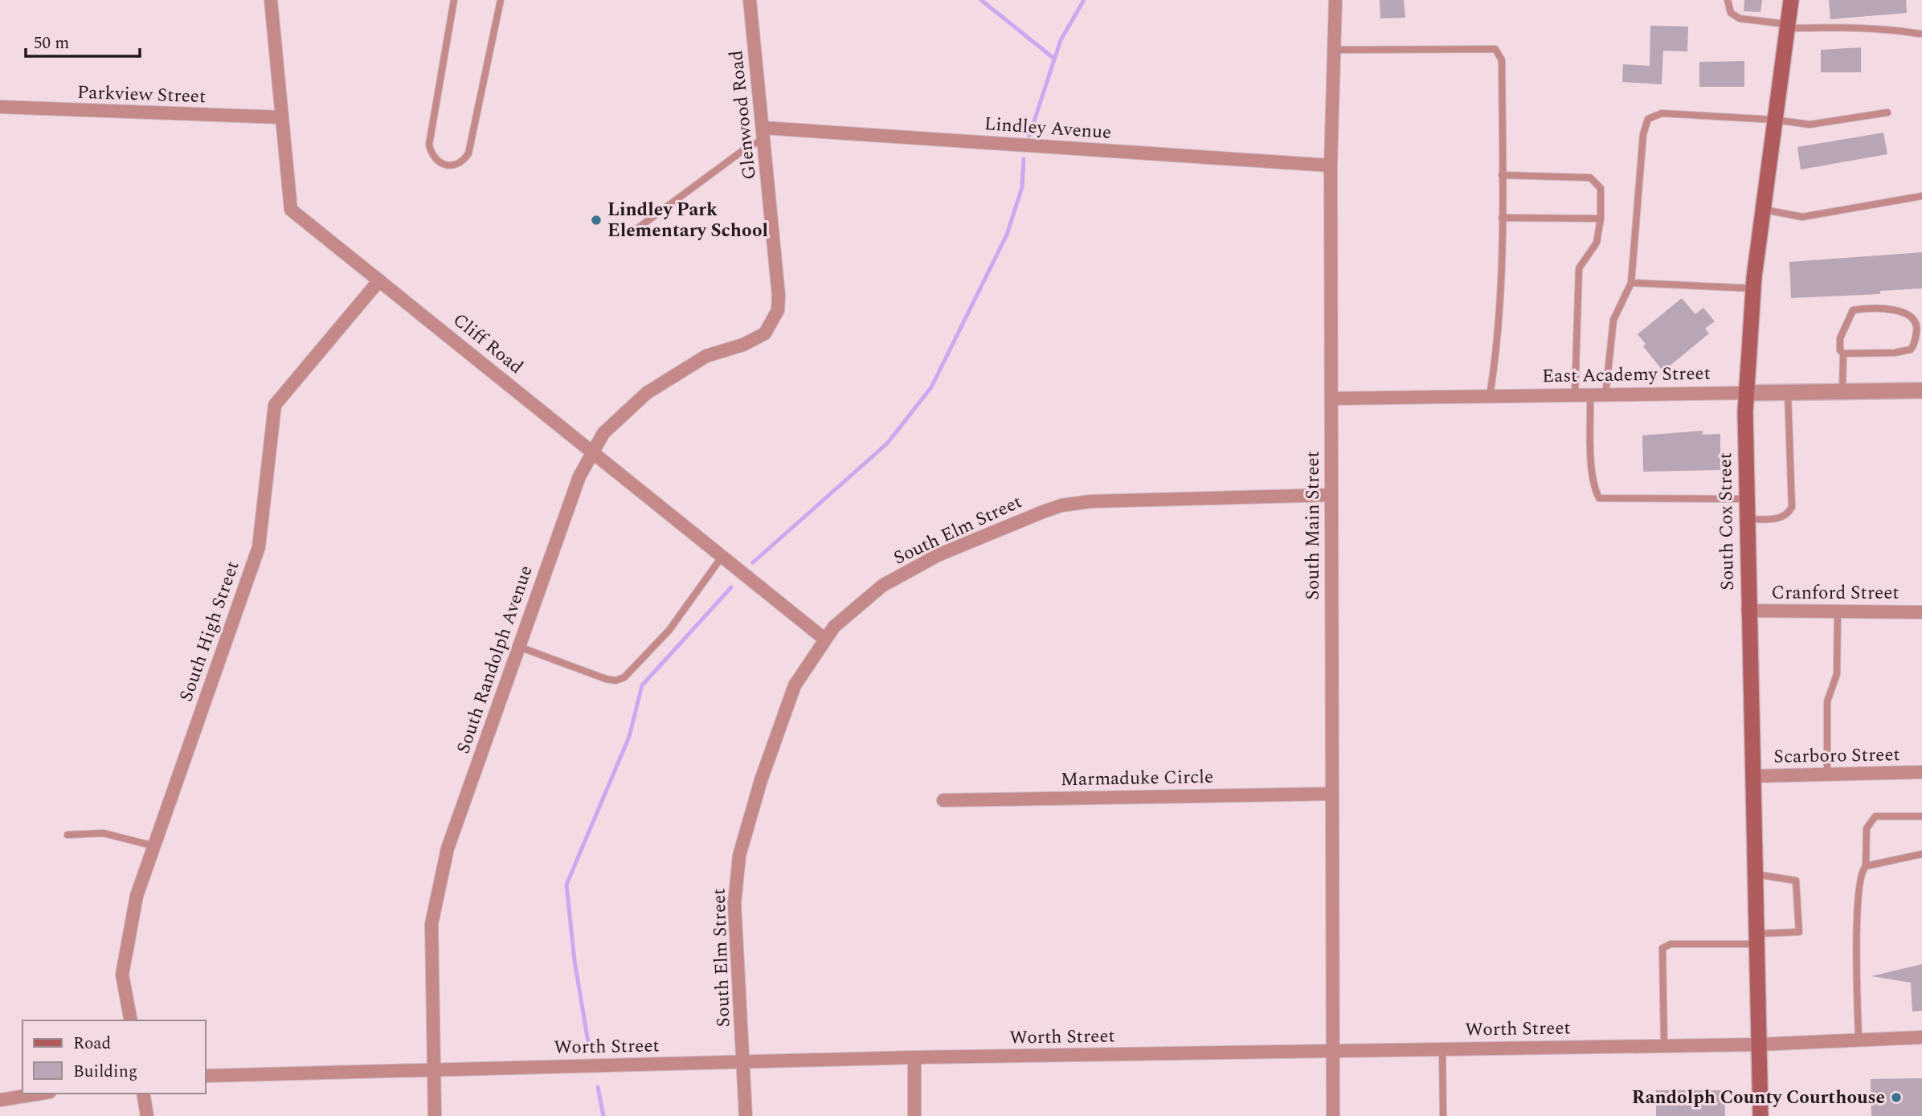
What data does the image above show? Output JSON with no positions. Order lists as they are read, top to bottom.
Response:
{
  "streets": {
    "main road": ["South Cox Street"],
    "street": [
      "Parkview Street",
      "Glenwood Road",
      "Lindley Avenue",
      "Cliff Road",
      "East Academy Street",
      "South Main Street",
      "South Elm Street",
      "Cranford Street",
      "South High Street",
      "South Randolph Avenue",
      "Scarboro Street",
      "Marmaduke Circle",
      "Worth Street"
    ]
  },
  "crossings": [
    ["Parkview Street", "Cliff Road"],
    ["Glenwood Road", "Lindley Avenue"],
    ["Glenwood Road", "South Randolph Avenue"],
    ["Lindley Avenue", "South Main Street"],
    ["Cliff Road", "South Elm Street"],
    ["Cliff Road", "South High Street"],
    ["Cliff Road", "South Randolph Avenue"],
    ["East Academy Street", "South Cox Street"],
    ["East Academy Street", "South Main Street"],
    ["South Cox Street", "Cranford Street"],
    ["South Cox Street", "Scarboro Street"],
    ["South Cox Street", "Worth Street"],
    ["South Main Street", "South Elm Street"],
    ["South Main Street", "Marmaduke Circle"],
    ["South Main Street", "Worth Street"],
    ["South Elm Street", "Worth Street"],
    ["South Randolph Avenue", "Worth Street"]
  ],
  "places": ["Lindley Park Elementary School", "Randolph County Courthouse"],
  "legend": ["Road", "Building"],
  "scale_bar": "50 m"
}
